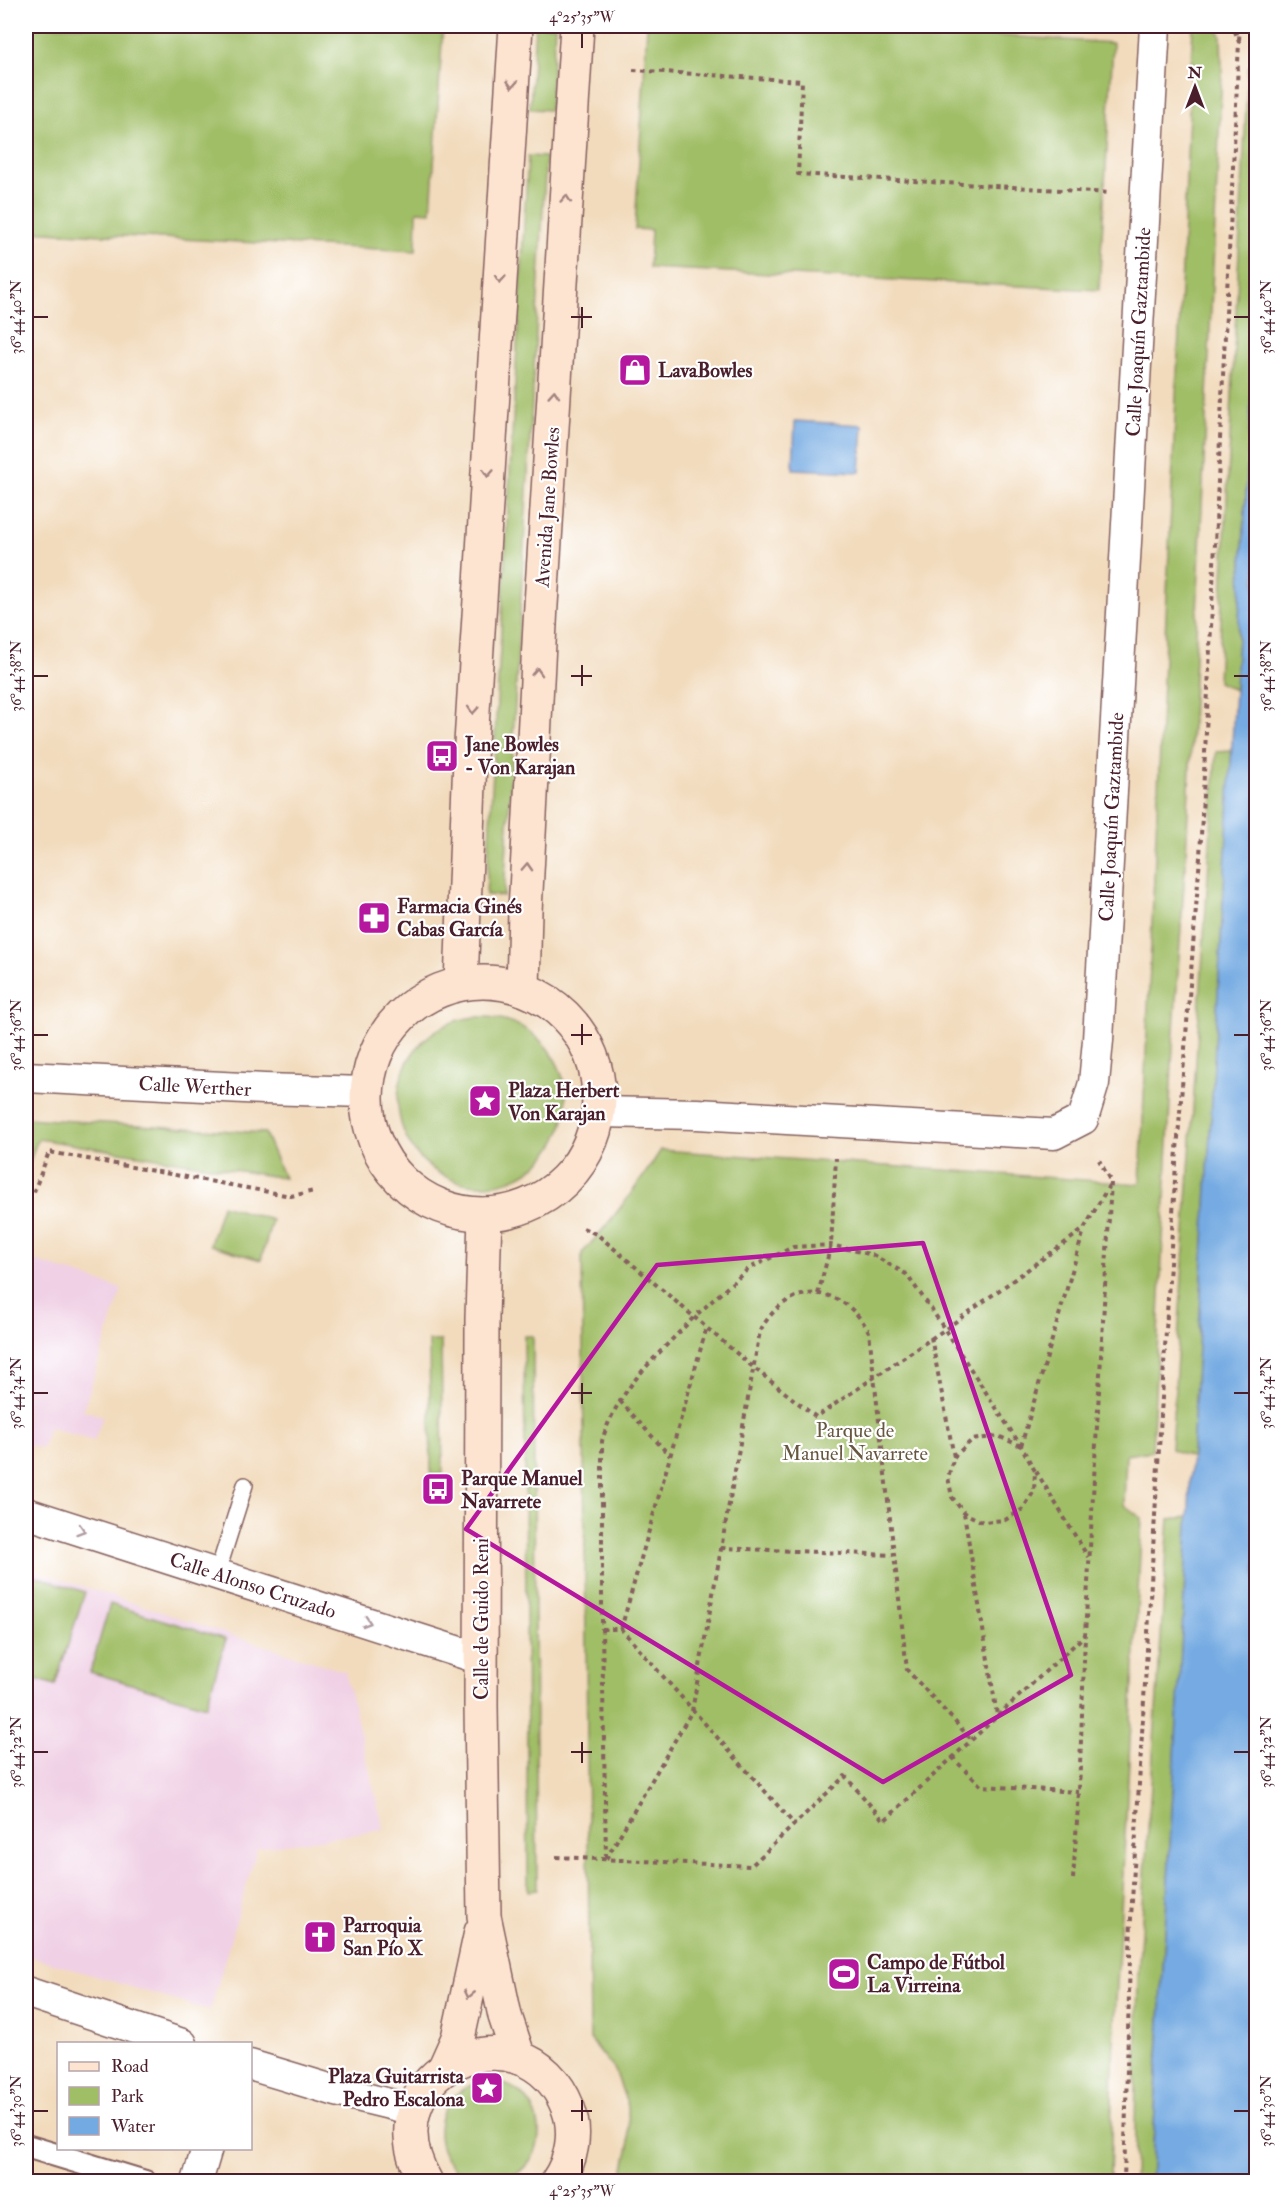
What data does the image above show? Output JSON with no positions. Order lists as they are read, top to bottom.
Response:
{
  "streets": {
    "main road": ["Avenida Jane Bowles", "Calle de Guido Reni"],
    "street": ["Calle Joaquín Gaztambide", "Calle Werther", "Calle Alonso Cruzado"]
  },
  "crossings": [
    ["Calle Alonso Cruzado", "Calle de Guido Reni"]
  ],
  "one_way": ["Calle Alonso Cruzado"],
  "parks": ["Parque de Manuel Navarrete"],
  "places": {
    "shop": ["LavaBowles"],
    "bus stop": ["Jane Bowles - Von Karajan", "Parque Manuel Navarrete"],
    "pharmacy": ["Farmacia Ginés Cabas García"],
    "place": ["Plaza Herbert Von Karajan", "Plaza Guitarrista Pedro Escalona"],
    "church": ["Parroquia San Pío X"],
    "sports": ["Campo de Fútbol La Virreina"]
  },
  "legend": ["Road", "Park", "Water"],
  "north": "top",
  "coordinates": [
    "4°25'35\"W",
    "36°44'40\"N",
    "36°44'38\"N",
    "36°44'36\"N",
    "36°44'34\"N",
    "36°44'32\"N",
    "36°44'30\"N"
  ]
}
